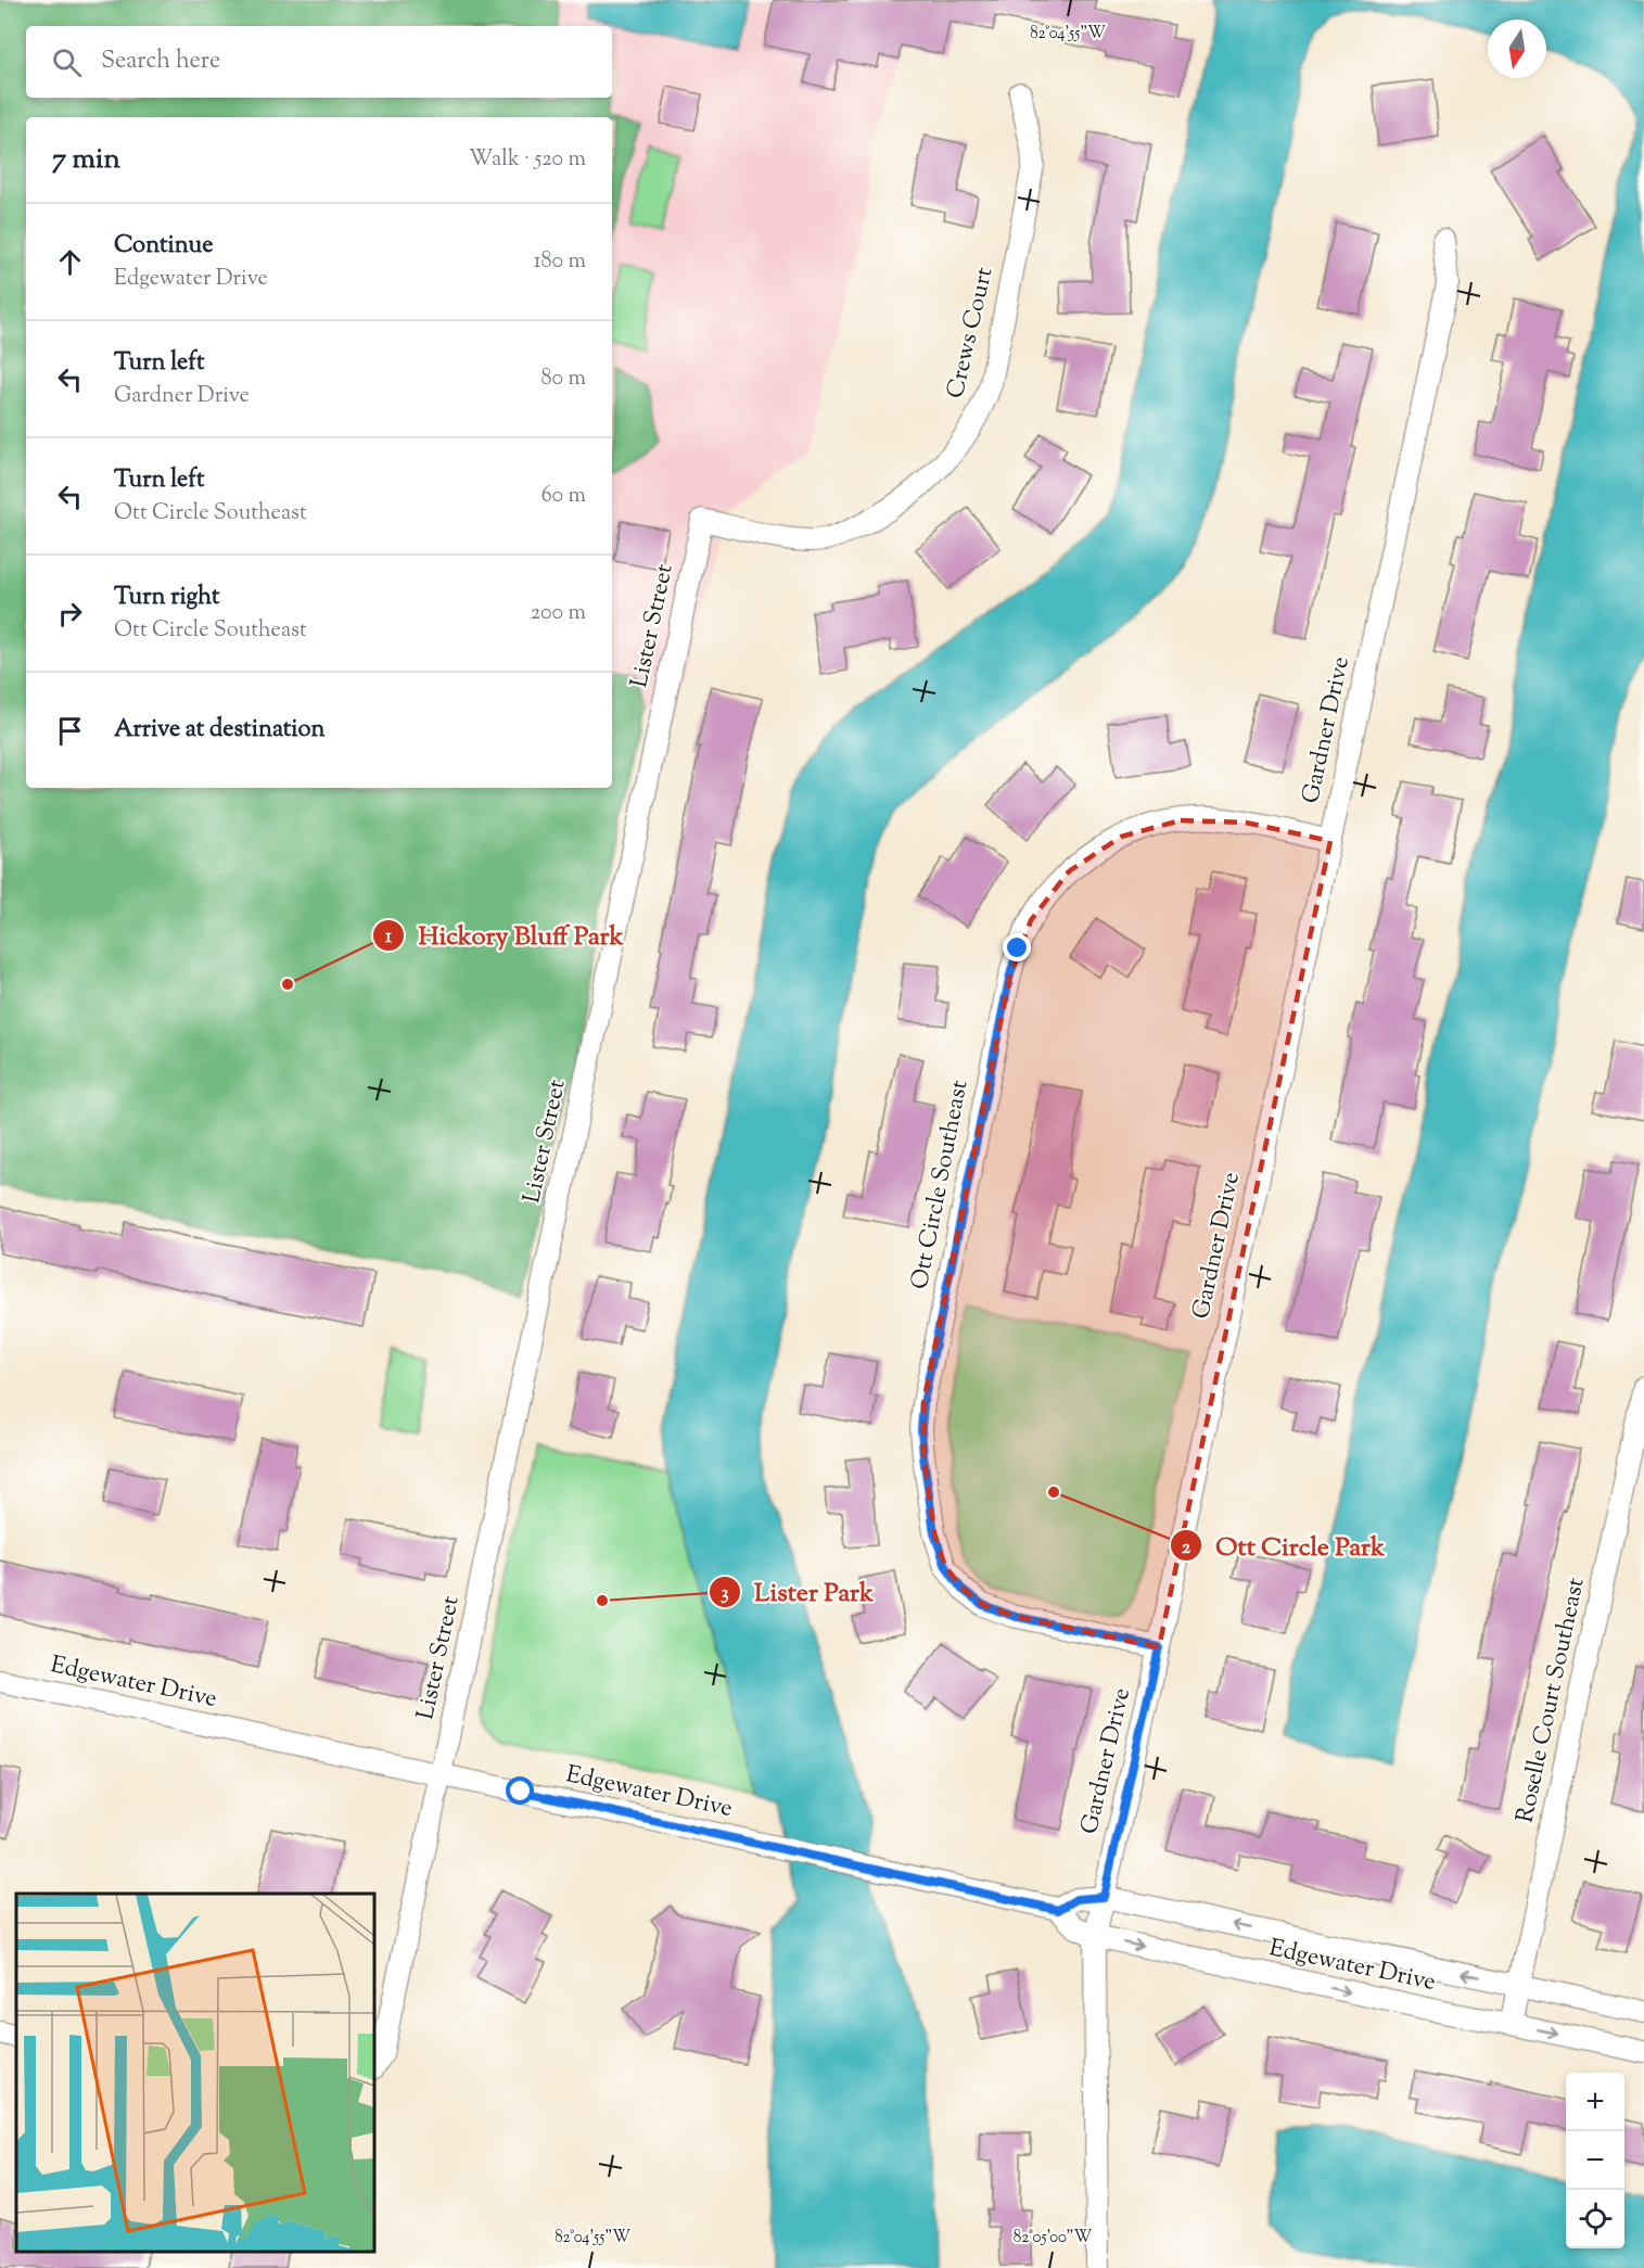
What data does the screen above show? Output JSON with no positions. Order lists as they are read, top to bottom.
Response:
{
  "streets": {
    "street": [
      "Crews Court",
      "Lister Street",
      "Gardner Drive",
      "Ott Circle Southeast",
      "Edgewater Drive",
      "Roselle Court Southeast"
    ]
  },
  "crossings": [
    ["Crews Court", "Lister Street"],
    ["Lister Street", "Edgewater Drive"],
    ["Gardner Drive", "Ott Circle Southeast"],
    ["Gardner Drive", "Edgewater Drive"],
    ["Edgewater Drive", "Roselle Court Southeast"]
  ],
  "places": ["Hickory Bluff Park", "Ott Circle Park", "Lister Park"],
  "north": "bottom",
  "page": {
    "search": "Search here",
    "heading": ["7 min", "Walk · 520 m"],
    "list": [
      ["Continue", "Edgewater Drive", "180 m"],
      ["Turn left", "Gardner Drive", "80 m"],
      ["Turn left", "Ott Circle Southeast", "60 m"],
      ["Turn right", "Ott Circle Southeast", "200 m"],
      "Arrive at destination"
    ],
    "map_buttons": ["+", "−"]
  },
  "coordinates": ["82°04'55\"W", "82°05'00\"W"]
}
